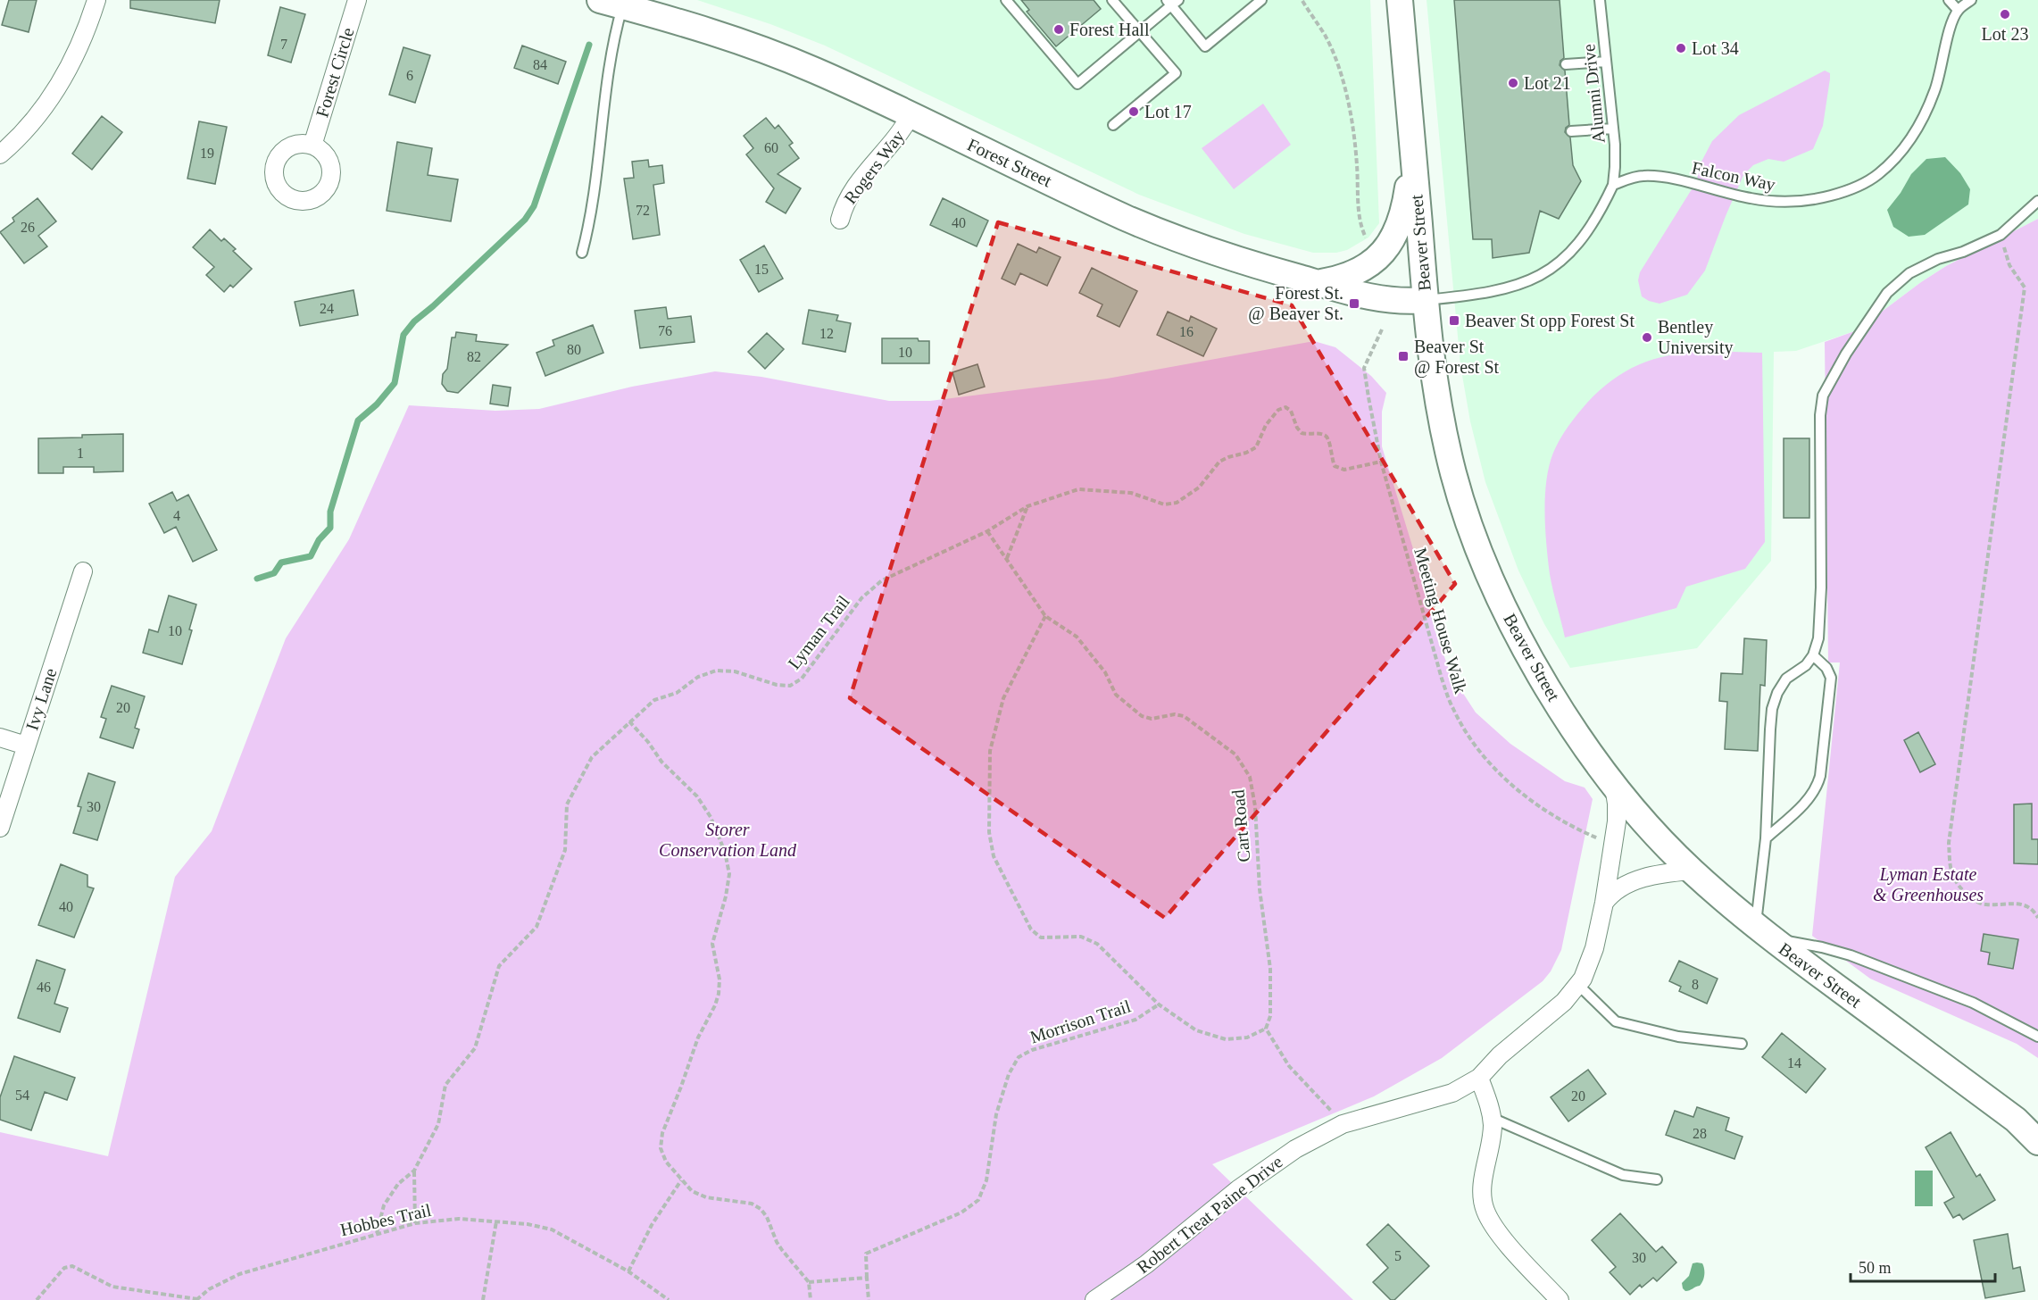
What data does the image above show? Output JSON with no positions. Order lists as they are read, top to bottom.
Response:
{
  "streets": {
    "main road": ["Forest Street", "Beaver Street"],
    "street": [
      "Forest Circle",
      "Rogers Way",
      "Ivy Lane",
      "Robert Treat Paine Drive"
    ],
    "lane": ["Alumni Drive", "Falcon Way"],
    "path": [
      "Meeting House Walk",
      "Lyman Trail",
      "Cart Road",
      "Morrison Trail",
      "Hobbes Trail"
    ]
  },
  "crossings": [
    ["Alumni Drive", "Falcon Way"],
    ["Forest Street", "Rogers Way"],
    ["Forest Street", "Beaver Street"],
    ["Beaver Street", "Robert Treat Paine Drive"],
    ["Meeting House Walk", "Lyman Trail"],
    ["Lyman Trail", "Cart Road"],
    ["Lyman Trail", "Hobbes Trail"]
  ],
  "parks": ["Storer Conservation Land", "Lyman Estate & Greenhouses"],
  "places": {
    "other": [
      "Lot 23",
      "Forest Hall",
      "Lot 34",
      "Lot 21",
      "Lot 17",
      "Bentley University"
    ],
    "transit": ["Forest St. @ Beaver St.", "Beaver St opp Forest St", "Beaver St @ Forest St"]
  },
  "house_numbers": [
    "7",
    "84",
    "6",
    "60",
    "19",
    "72",
    "40",
    "26",
    "15",
    "24",
    "76",
    "16",
    "12",
    "80",
    "10",
    "82",
    "1",
    "4",
    "10",
    "20",
    "30",
    "40",
    "8",
    "46",
    "14",
    "54",
    "20",
    "28",
    "5",
    "30"
  ],
  "scale_bar": "50 m"
}
